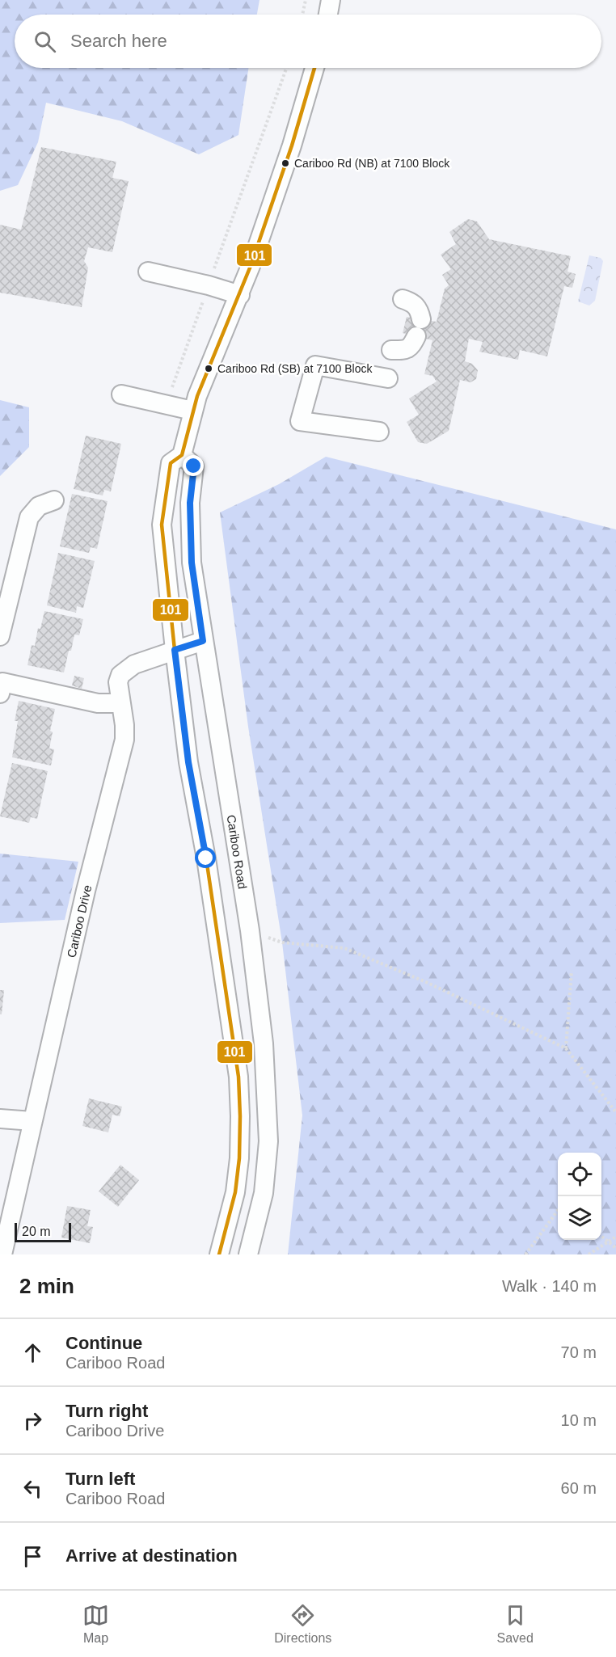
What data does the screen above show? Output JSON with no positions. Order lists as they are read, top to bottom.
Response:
{
  "streets": {
    "street": ["Cariboo Road", "Cariboo Drive"]
  },
  "crossings": [
    ["Cariboo Road", "Cariboo Drive"]
  ],
  "places": ["Cariboo Rd (NB) at 7100 Block", "Cariboo Rd (SB) at 7100 Block"],
  "lines": ["transit line 101"],
  "scale_bar": "20 m",
  "page": {
    "search": "Search here",
    "scale": "20 m",
    "heading": ["2 min", "Walk · 140 m"],
    "list": [
      ["Continue", "Cariboo Road", "70 m"],
      ["Turn right", "Cariboo Drive", "10 m"],
      ["Turn left", "Cariboo Road", "60 m"],
      "Arrive at destination"
    ],
    "nav": ["Map", "Directions", "Saved"]
  }
}
